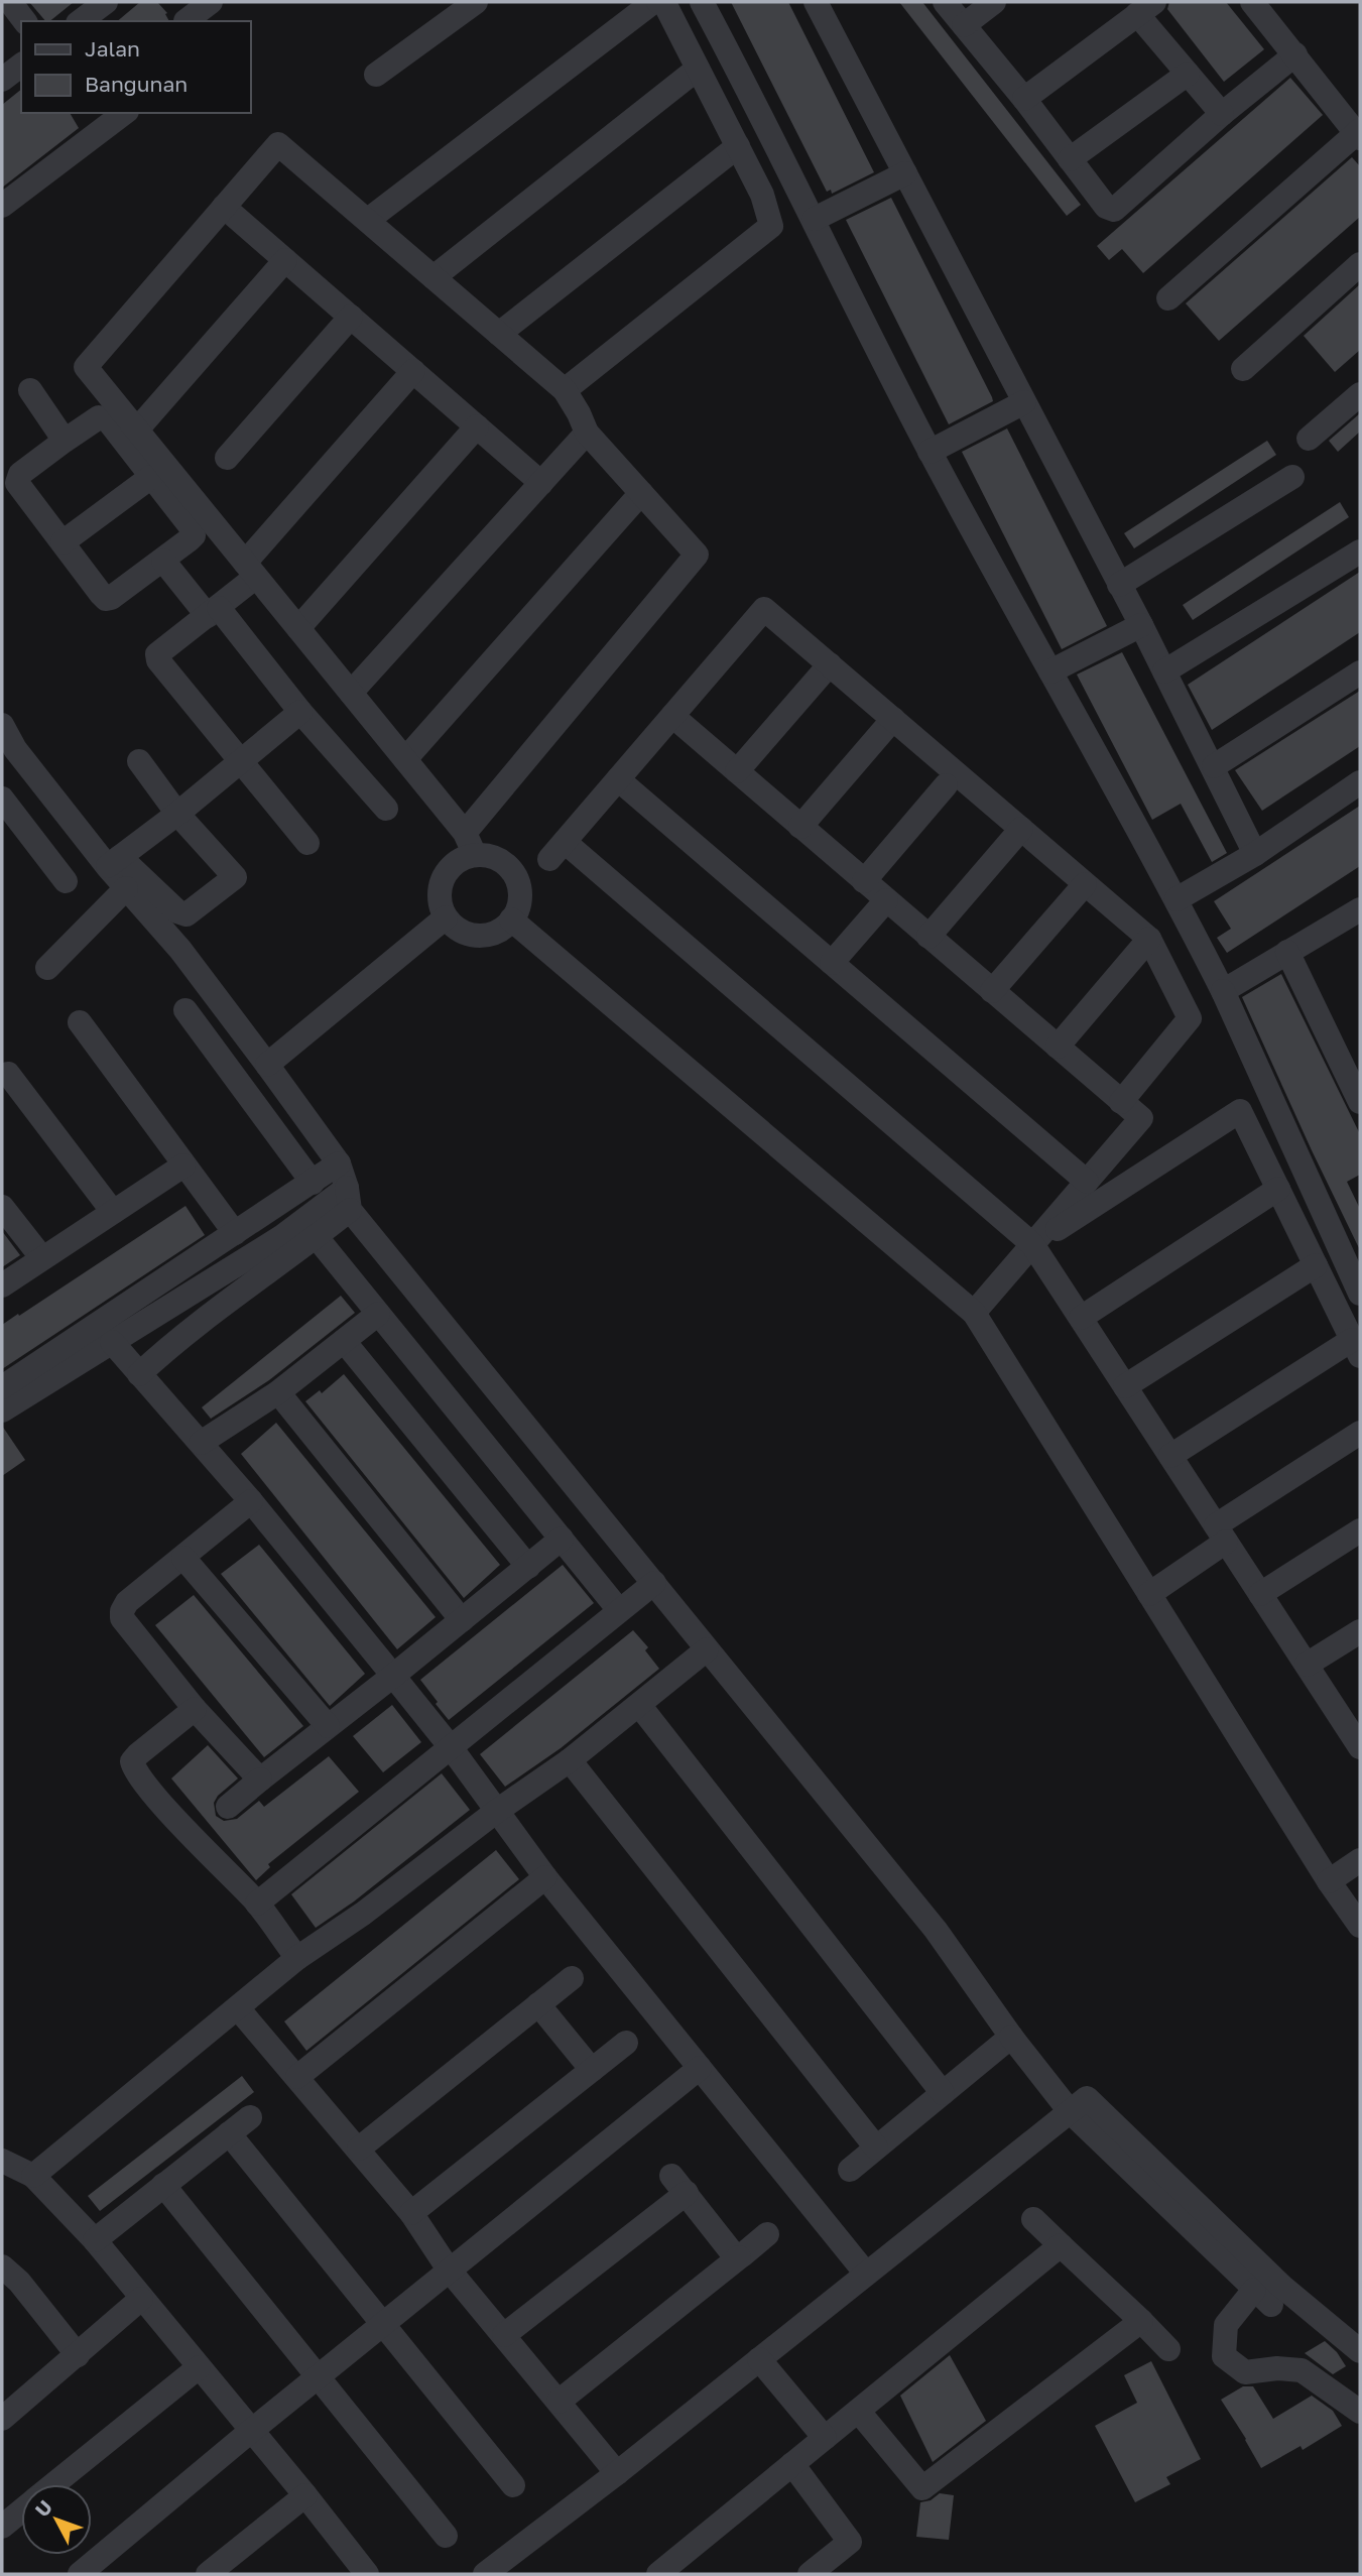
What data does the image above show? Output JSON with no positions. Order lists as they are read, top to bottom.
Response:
{
  "legend": ["Jalan", "Bangunan"],
  "north": "top left"
}
